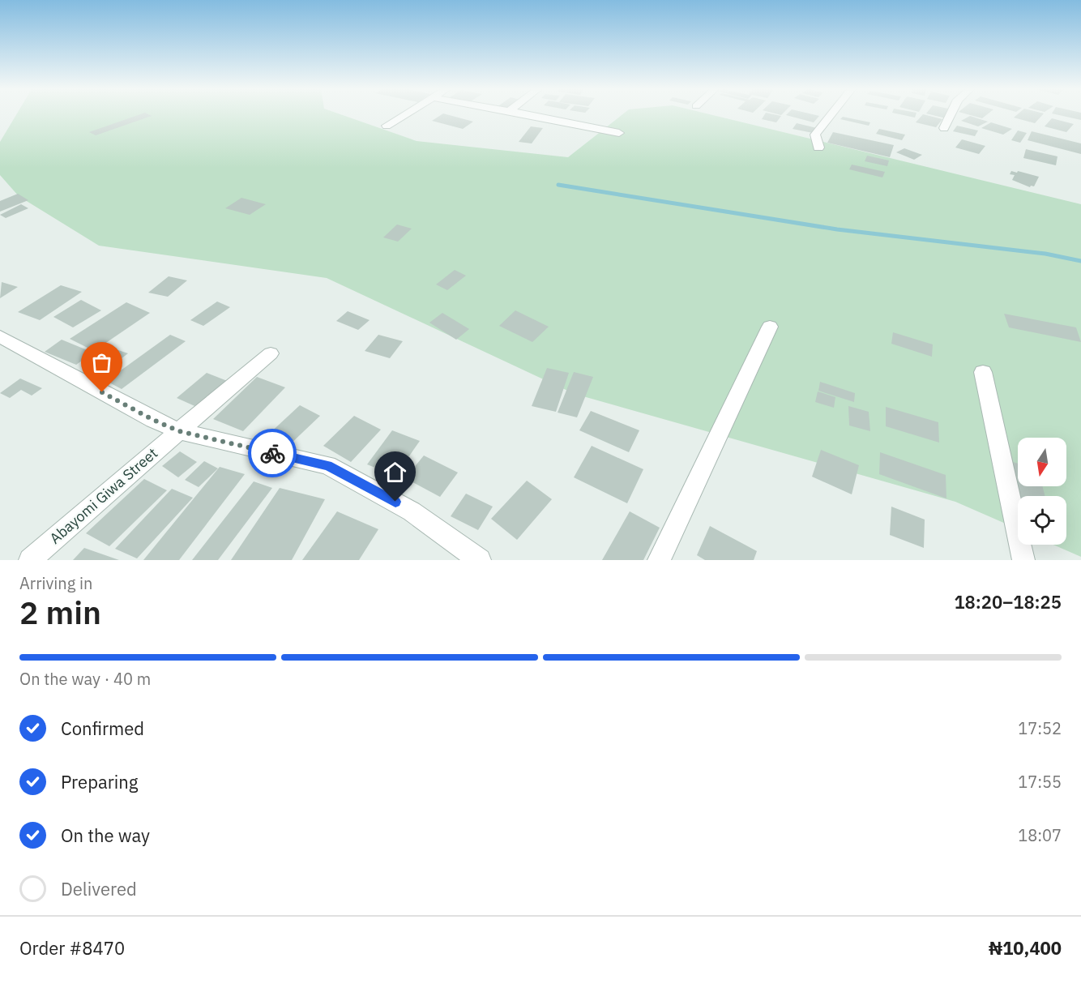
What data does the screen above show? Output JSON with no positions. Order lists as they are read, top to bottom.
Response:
{
  "streets": {
    "street": ["Abayomi Giwa Street"]
  },
  "north": "bottom",
  "page": {
    "heading": ["2 min", "Arriving in", "18:20–18:25"],
    "panel": ["Order #8470", "₦10,400"],
    "bar": "On the way · 40 m",
    "list": [
      ["Confirmed", "17:52"],
      ["Preparing", "17:55"],
      ["On the way", "18:07"],
      "Delivered"
    ]
  }
}
